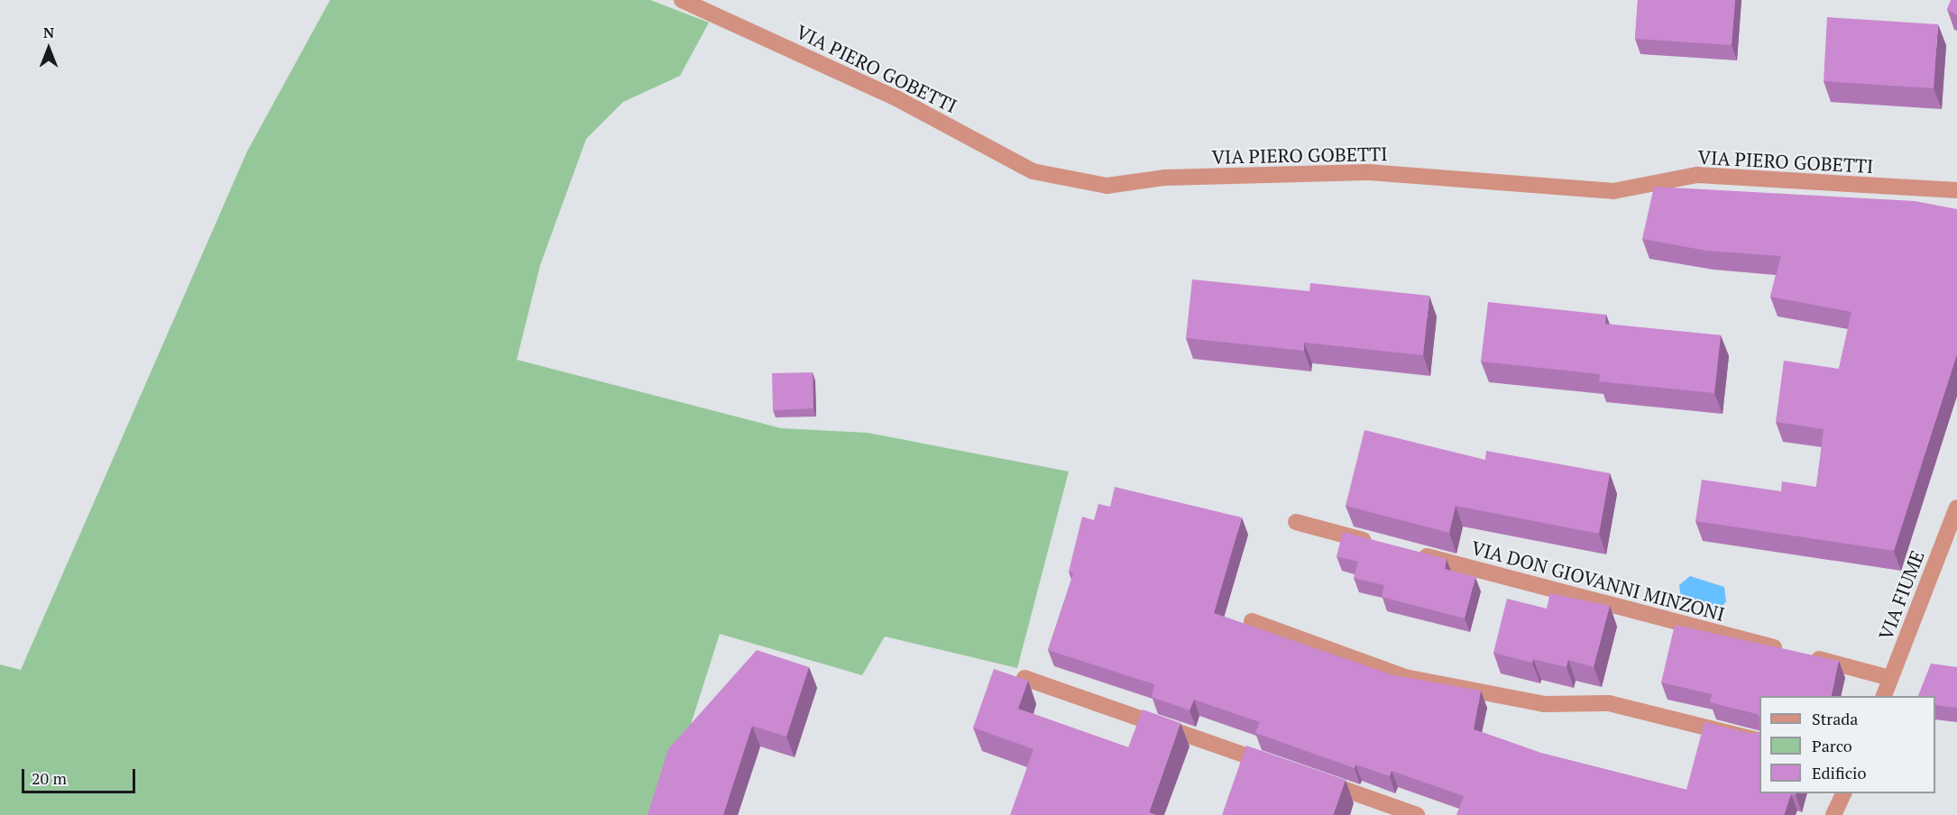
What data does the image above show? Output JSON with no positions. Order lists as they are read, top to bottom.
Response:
{
  "streets": {
    "street": ["VIA PIERO GOBETTI", "VIA DON GIOVANNI MINZONI", "VIA FIUME"]
  },
  "legend": ["Strada", "Parco", "Edificio"],
  "scale_bar": "20 m",
  "north": "top"
}
